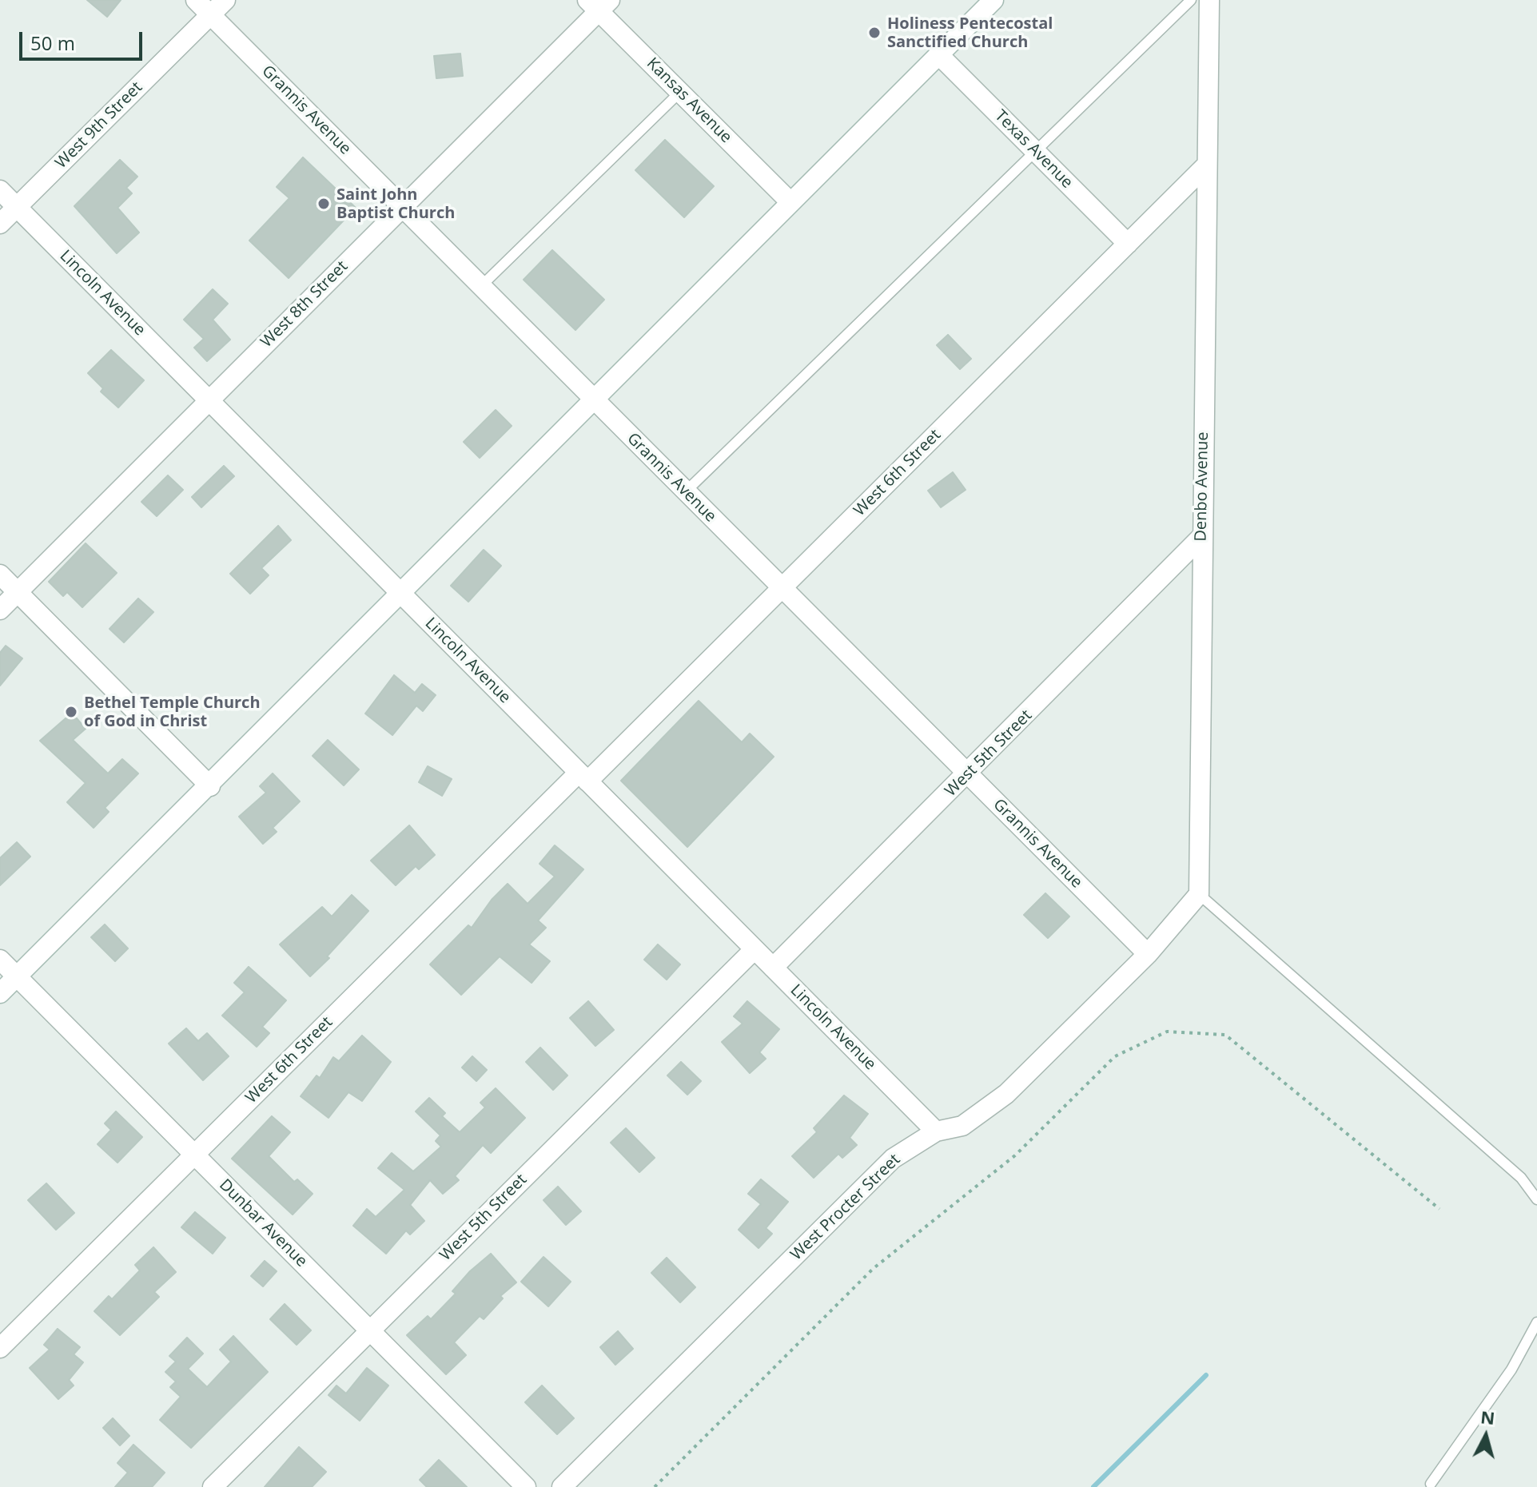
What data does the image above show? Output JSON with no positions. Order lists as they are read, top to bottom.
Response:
{
  "streets": {
    "street": [
      "Kansas Avenue",
      "Grannis Avenue",
      "West 9th Street",
      "Texas Avenue",
      "Lincoln Avenue",
      "West 8th Street",
      "West 6th Street",
      "Denbo Avenue",
      "West 5th Street",
      "West Procter Street",
      "Dunbar Avenue"
    ]
  },
  "crossings": [
    ["Kansas Avenue", "West 8th Street"],
    ["Grannis Avenue", "West 9th Street"],
    ["Grannis Avenue", "West 8th Street"],
    ["Grannis Avenue", "West 6th Street"],
    ["Grannis Avenue", "West 5th Street"],
    ["Grannis Avenue", "West Procter Street"],
    ["West 9th Street", "Lincoln Avenue"],
    ["Texas Avenue", "West 6th Street"],
    ["Lincoln Avenue", "West 8th Street"],
    ["Lincoln Avenue", "West 6th Street"],
    ["Lincoln Avenue", "West 5th Street"],
    ["Lincoln Avenue", "West Procter Street"],
    ["West 6th Street", "Denbo Avenue"],
    ["West 6th Street", "Dunbar Avenue"],
    ["Denbo Avenue", "West 5th Street"],
    ["West 5th Street", "Dunbar Avenue"]
  ],
  "places": ["Holiness Pentecostal Sanctified Church", "Saint John Baptist Church", "Bethel Temple Church of God in Christ"],
  "scale_bar": "50 m",
  "north": "top"
}
